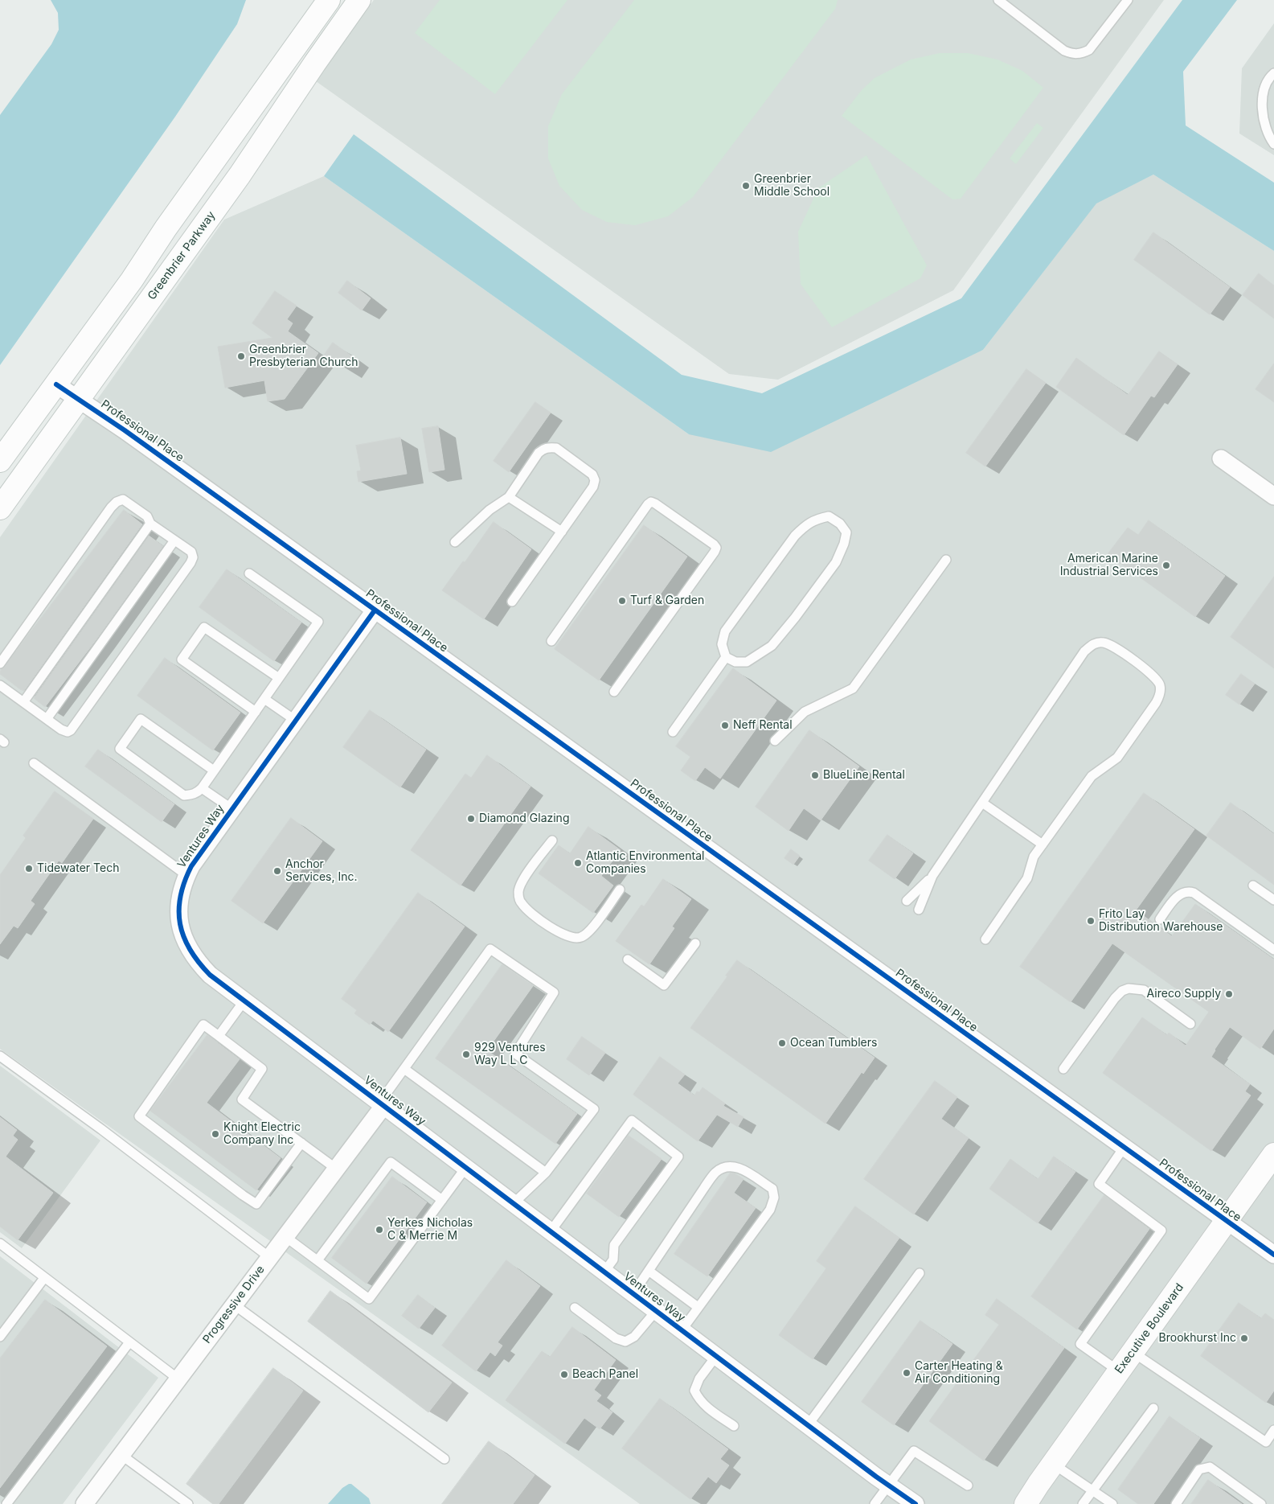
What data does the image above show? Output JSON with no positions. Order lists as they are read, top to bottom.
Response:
{
  "streets": {
    "main road": ["Greenbrier Parkway", "Executive Boulevard"],
    "street": ["Professional Place", "Ventures Way", "Progressive Drive"]
  },
  "crossings": [
    ["Greenbrier Parkway", "Professional Place"],
    ["Professional Place", "Ventures Way"],
    ["Professional Place", "Executive Boulevard"],
    ["Ventures Way", "Progressive Drive"]
  ],
  "places": [
    "Greenbrier Middle School",
    "Greenbrier Presbyterian Church",
    "American Marine Industrial Services",
    "Turf & Garden",
    "Neff Rental",
    "BlueLine Rental",
    "Diamond Glazing",
    "Atlantic Environmental Companies",
    "Tidewater Tech",
    "Anchor Services, Inc.",
    "Frito Lay Distribution Warehouse",
    "Aireco Supply",
    "Ocean Tumblers",
    "929 Ventures Way L L C",
    "Knight Electric Company Inc",
    "Yerkes Nicholas C & Merrie M",
    "Brookhurst Inc",
    "Carter Heating & Air Conditioning",
    "Beach Panel"
  ]
}
